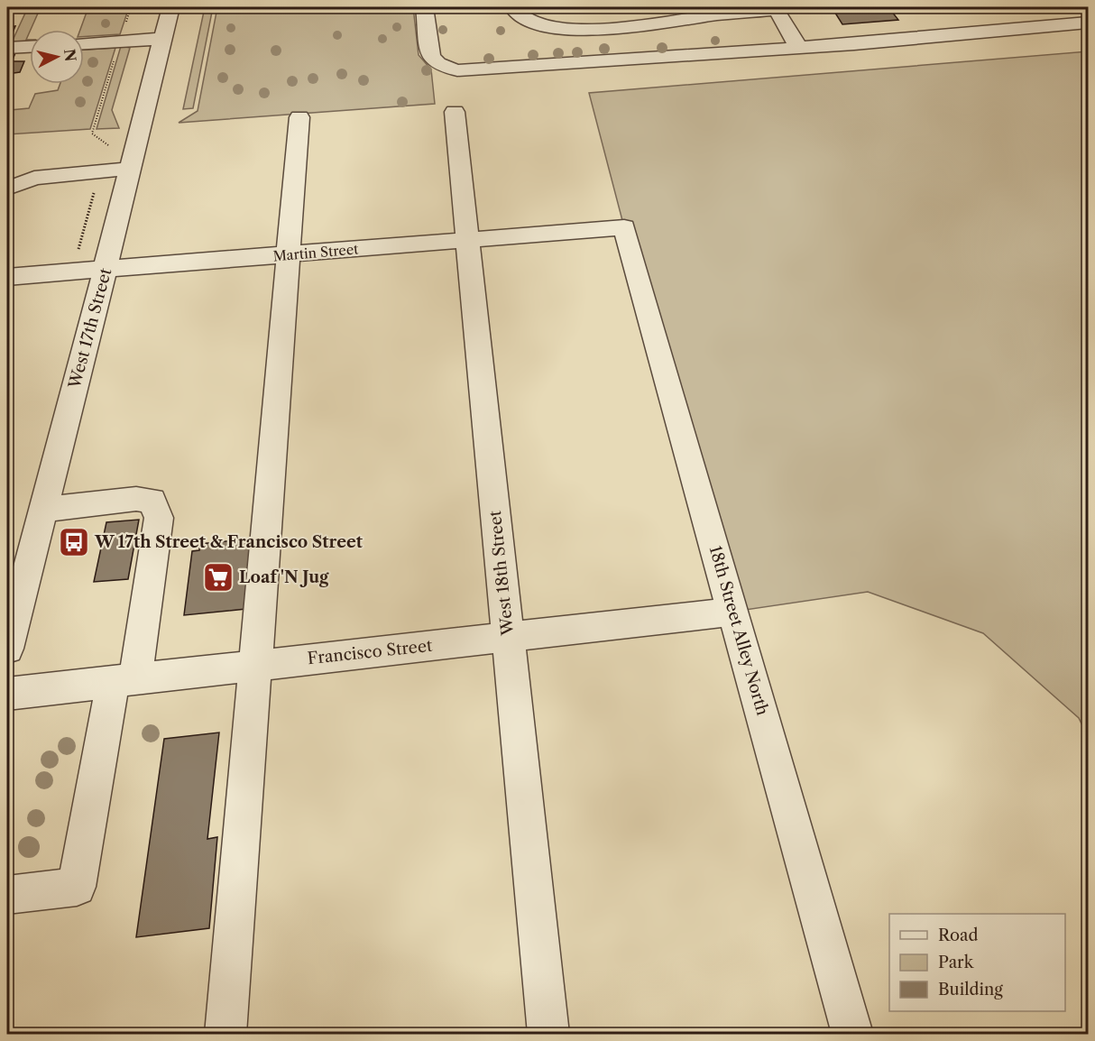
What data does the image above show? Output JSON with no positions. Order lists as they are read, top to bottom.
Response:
{
  "streets": {
    "street": [
      "Martin Street",
      "West 17th Street",
      "West 18th Street",
      "18th Street Alley North",
      "Francisco Street"
    ]
  },
  "crossings": [
    ["Martin Street", "West 17th Street"],
    ["Martin Street", "West 18th Street"],
    ["Martin Street", "18th Street Alley North"],
    ["West 18th Street", "Francisco Street"],
    ["18th Street Alley North", "Francisco Street"]
  ],
  "places": {
    "bus stop": ["W 17th Street & Francisco Street"],
    "supermarket": ["Loaf 'N Jug"]
  },
  "legend": ["Road", "Park", "Building"],
  "north": "right"
}
